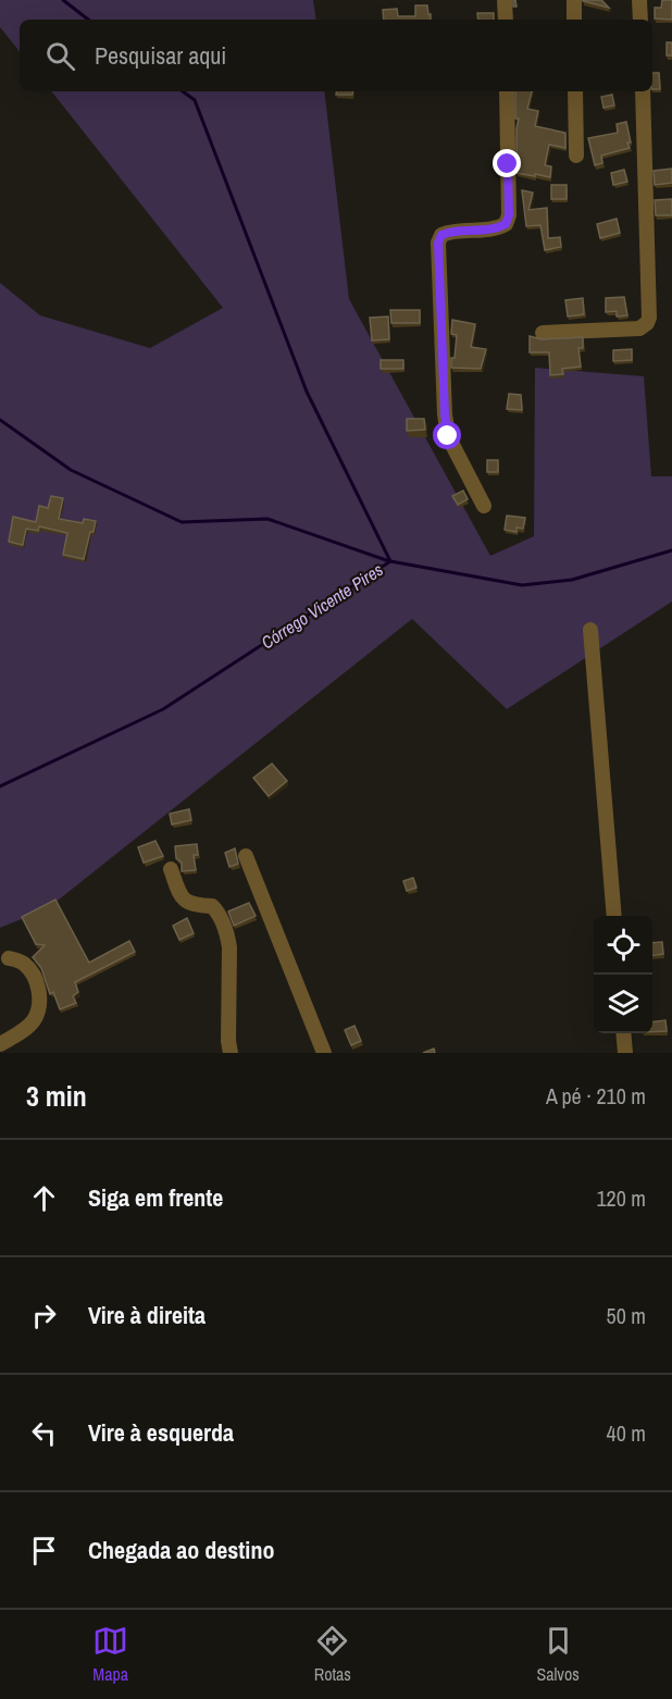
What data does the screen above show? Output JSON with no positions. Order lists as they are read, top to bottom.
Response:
{
  "water": ["Córrego Vicente Pires"],
  "page": {
    "search": "Pesquisar aqui",
    "heading": ["3 min", "A pé · 210 m"],
    "list": [
      ["Siga em frente", "120 m"],
      ["Vire à direita", "50 m"],
      ["Vire à esquerda", "40 m"],
      "Chegada ao destino"
    ],
    "nav": ["Mapa", "Rotas", "Salvos"]
  }
}
